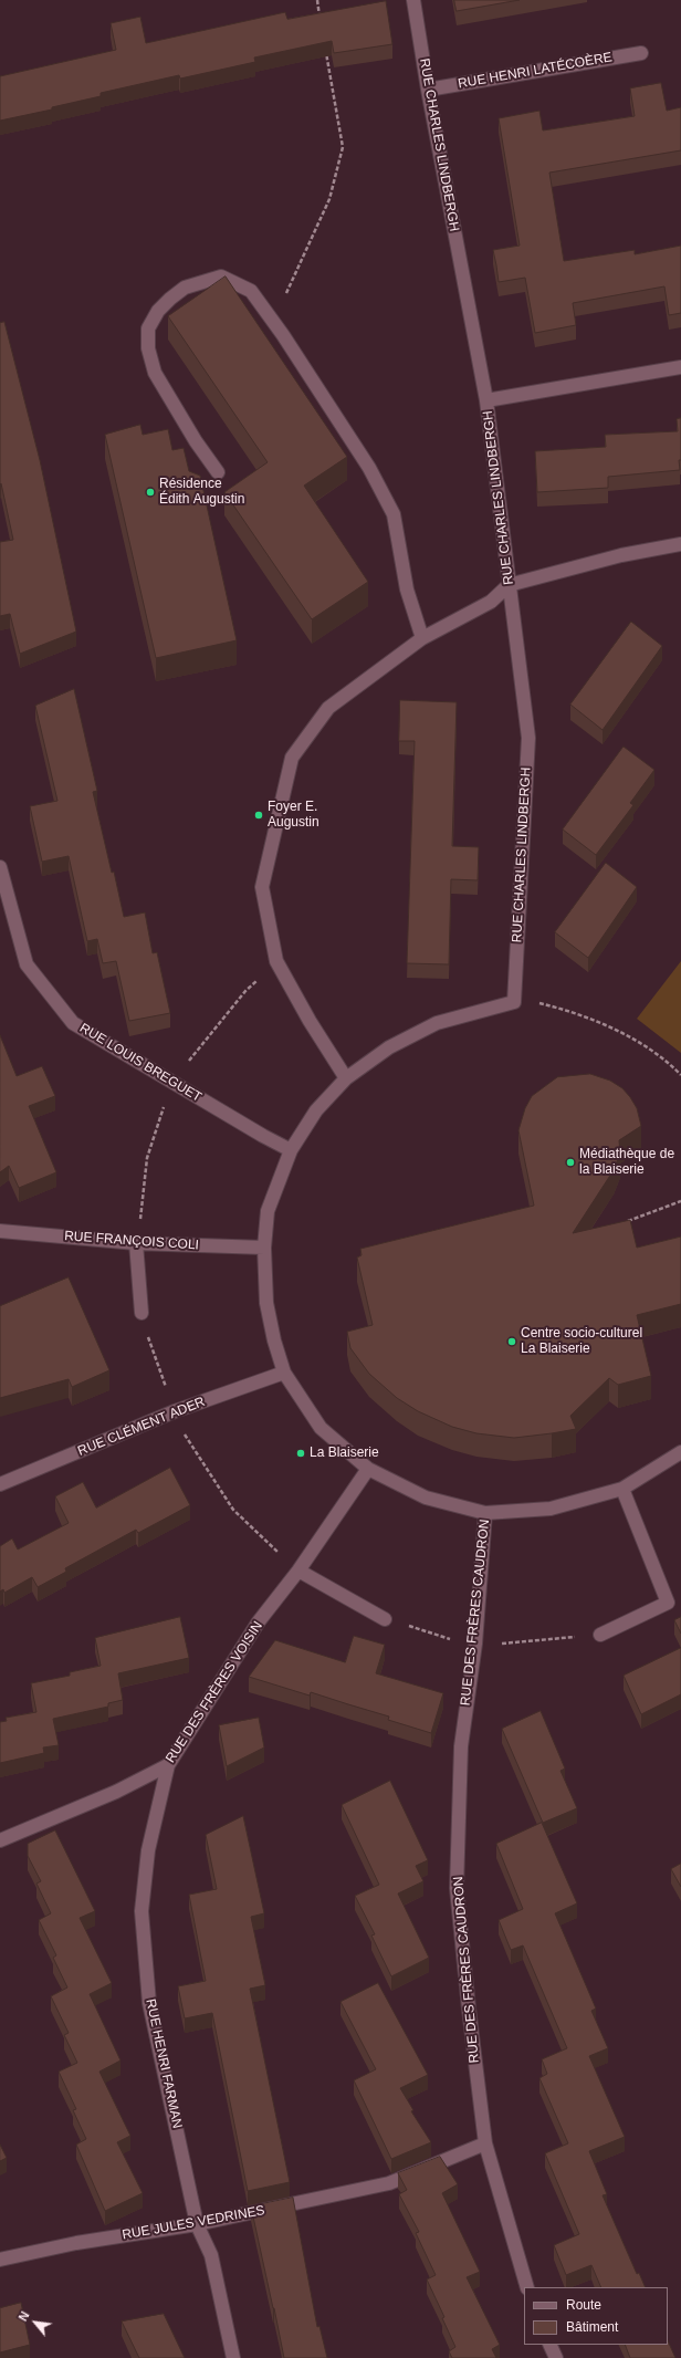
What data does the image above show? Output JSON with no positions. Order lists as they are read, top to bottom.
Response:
{
  "streets": {
    "street": [
      "RUE HENRI LATÉCOÈRE",
      "RUE CHARLES LINDBERGH",
      "RUE LOUIS BREGUET",
      "RUE FRANÇOIS COLI",
      "RUE CLÉMENT ADER",
      "RUE DES FRÈRES CAUDRON",
      "RUE DES FRÈRES VOISIN",
      "RUE HENRI FARMAN",
      "RUE JULES VEDRINES"
    ]
  },
  "crossings": [
    ["RUE HENRI LATÉCOÈRE", "RUE CHARLES LINDBERGH"],
    ["RUE DES FRÈRES CAUDRON", "RUE JULES VEDRINES"],
    ["RUE DES FRÈRES VOISIN", "RUE HENRI FARMAN"],
    ["RUE HENRI FARMAN", "RUE JULES VEDRINES"]
  ],
  "places": [
    "Résidence Édith Augustin",
    "Foyer E. Augustin",
    "Médiathèque de la Blaiserie",
    "Centre socio-culturel La Blaiserie",
    "La Blaiserie"
  ],
  "legend": ["Route", "Bâtiment"],
  "north": "top left"
}
